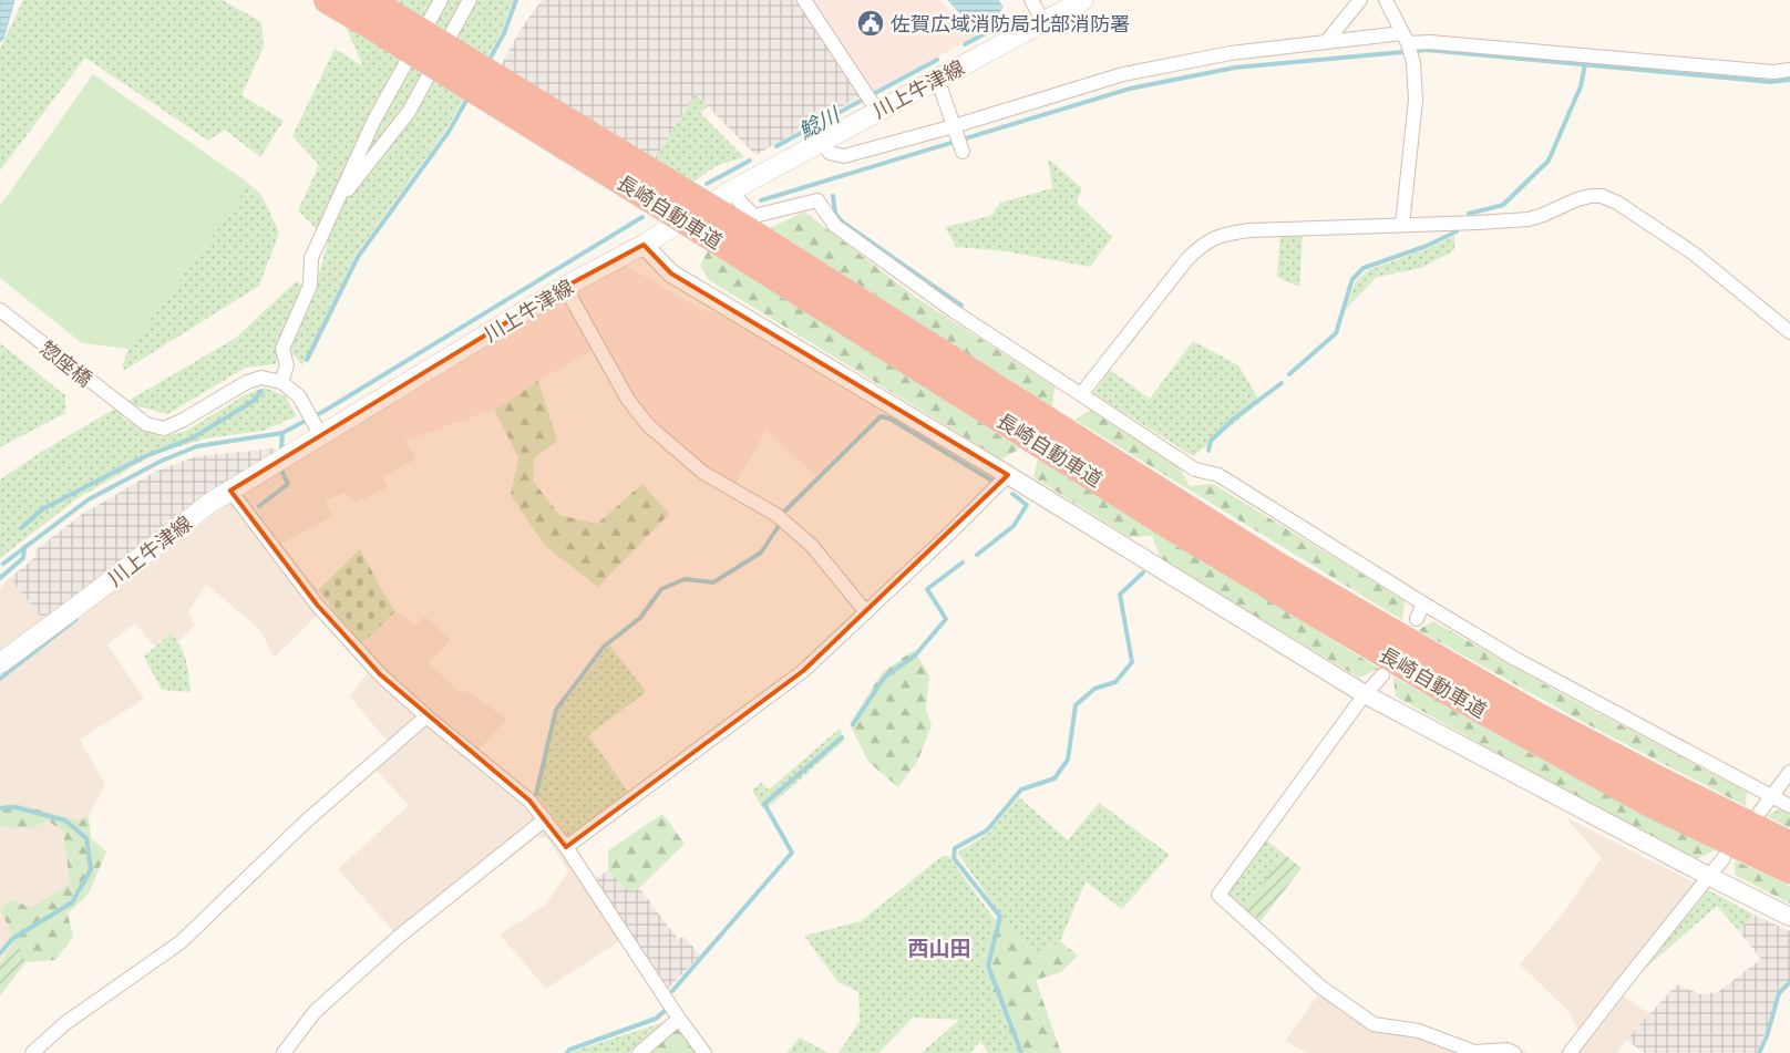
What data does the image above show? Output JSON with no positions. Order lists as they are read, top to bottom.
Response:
{
  "streets": {
    "highway": ["長崎自動車道"],
    "main road": ["川上牛津線"],
    "street": ["惣座橋"]
  },
  "districts": ["西山田"],
  "water": ["鯰川"],
  "places": {
    "public building": ["佐賀広域消防局北部消防署"]
  }
}
